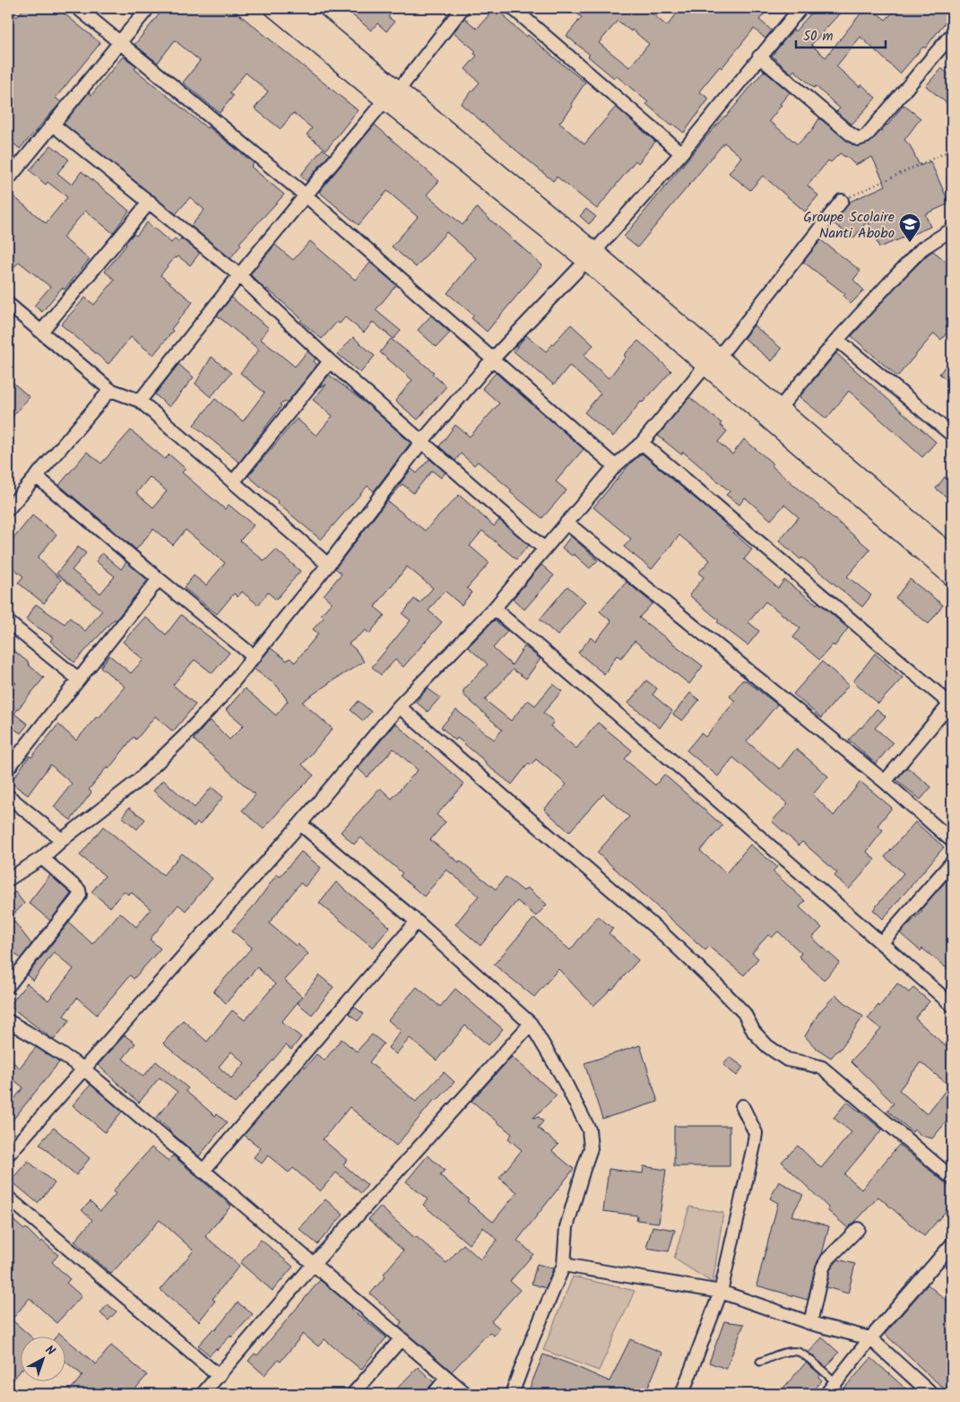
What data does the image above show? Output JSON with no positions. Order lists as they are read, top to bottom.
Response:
{
  "places": {
    "school or university": ["Groupe Scolaire Nanti Abobo"]
  },
  "scale_bar": "50 m",
  "north": "top right"
}
